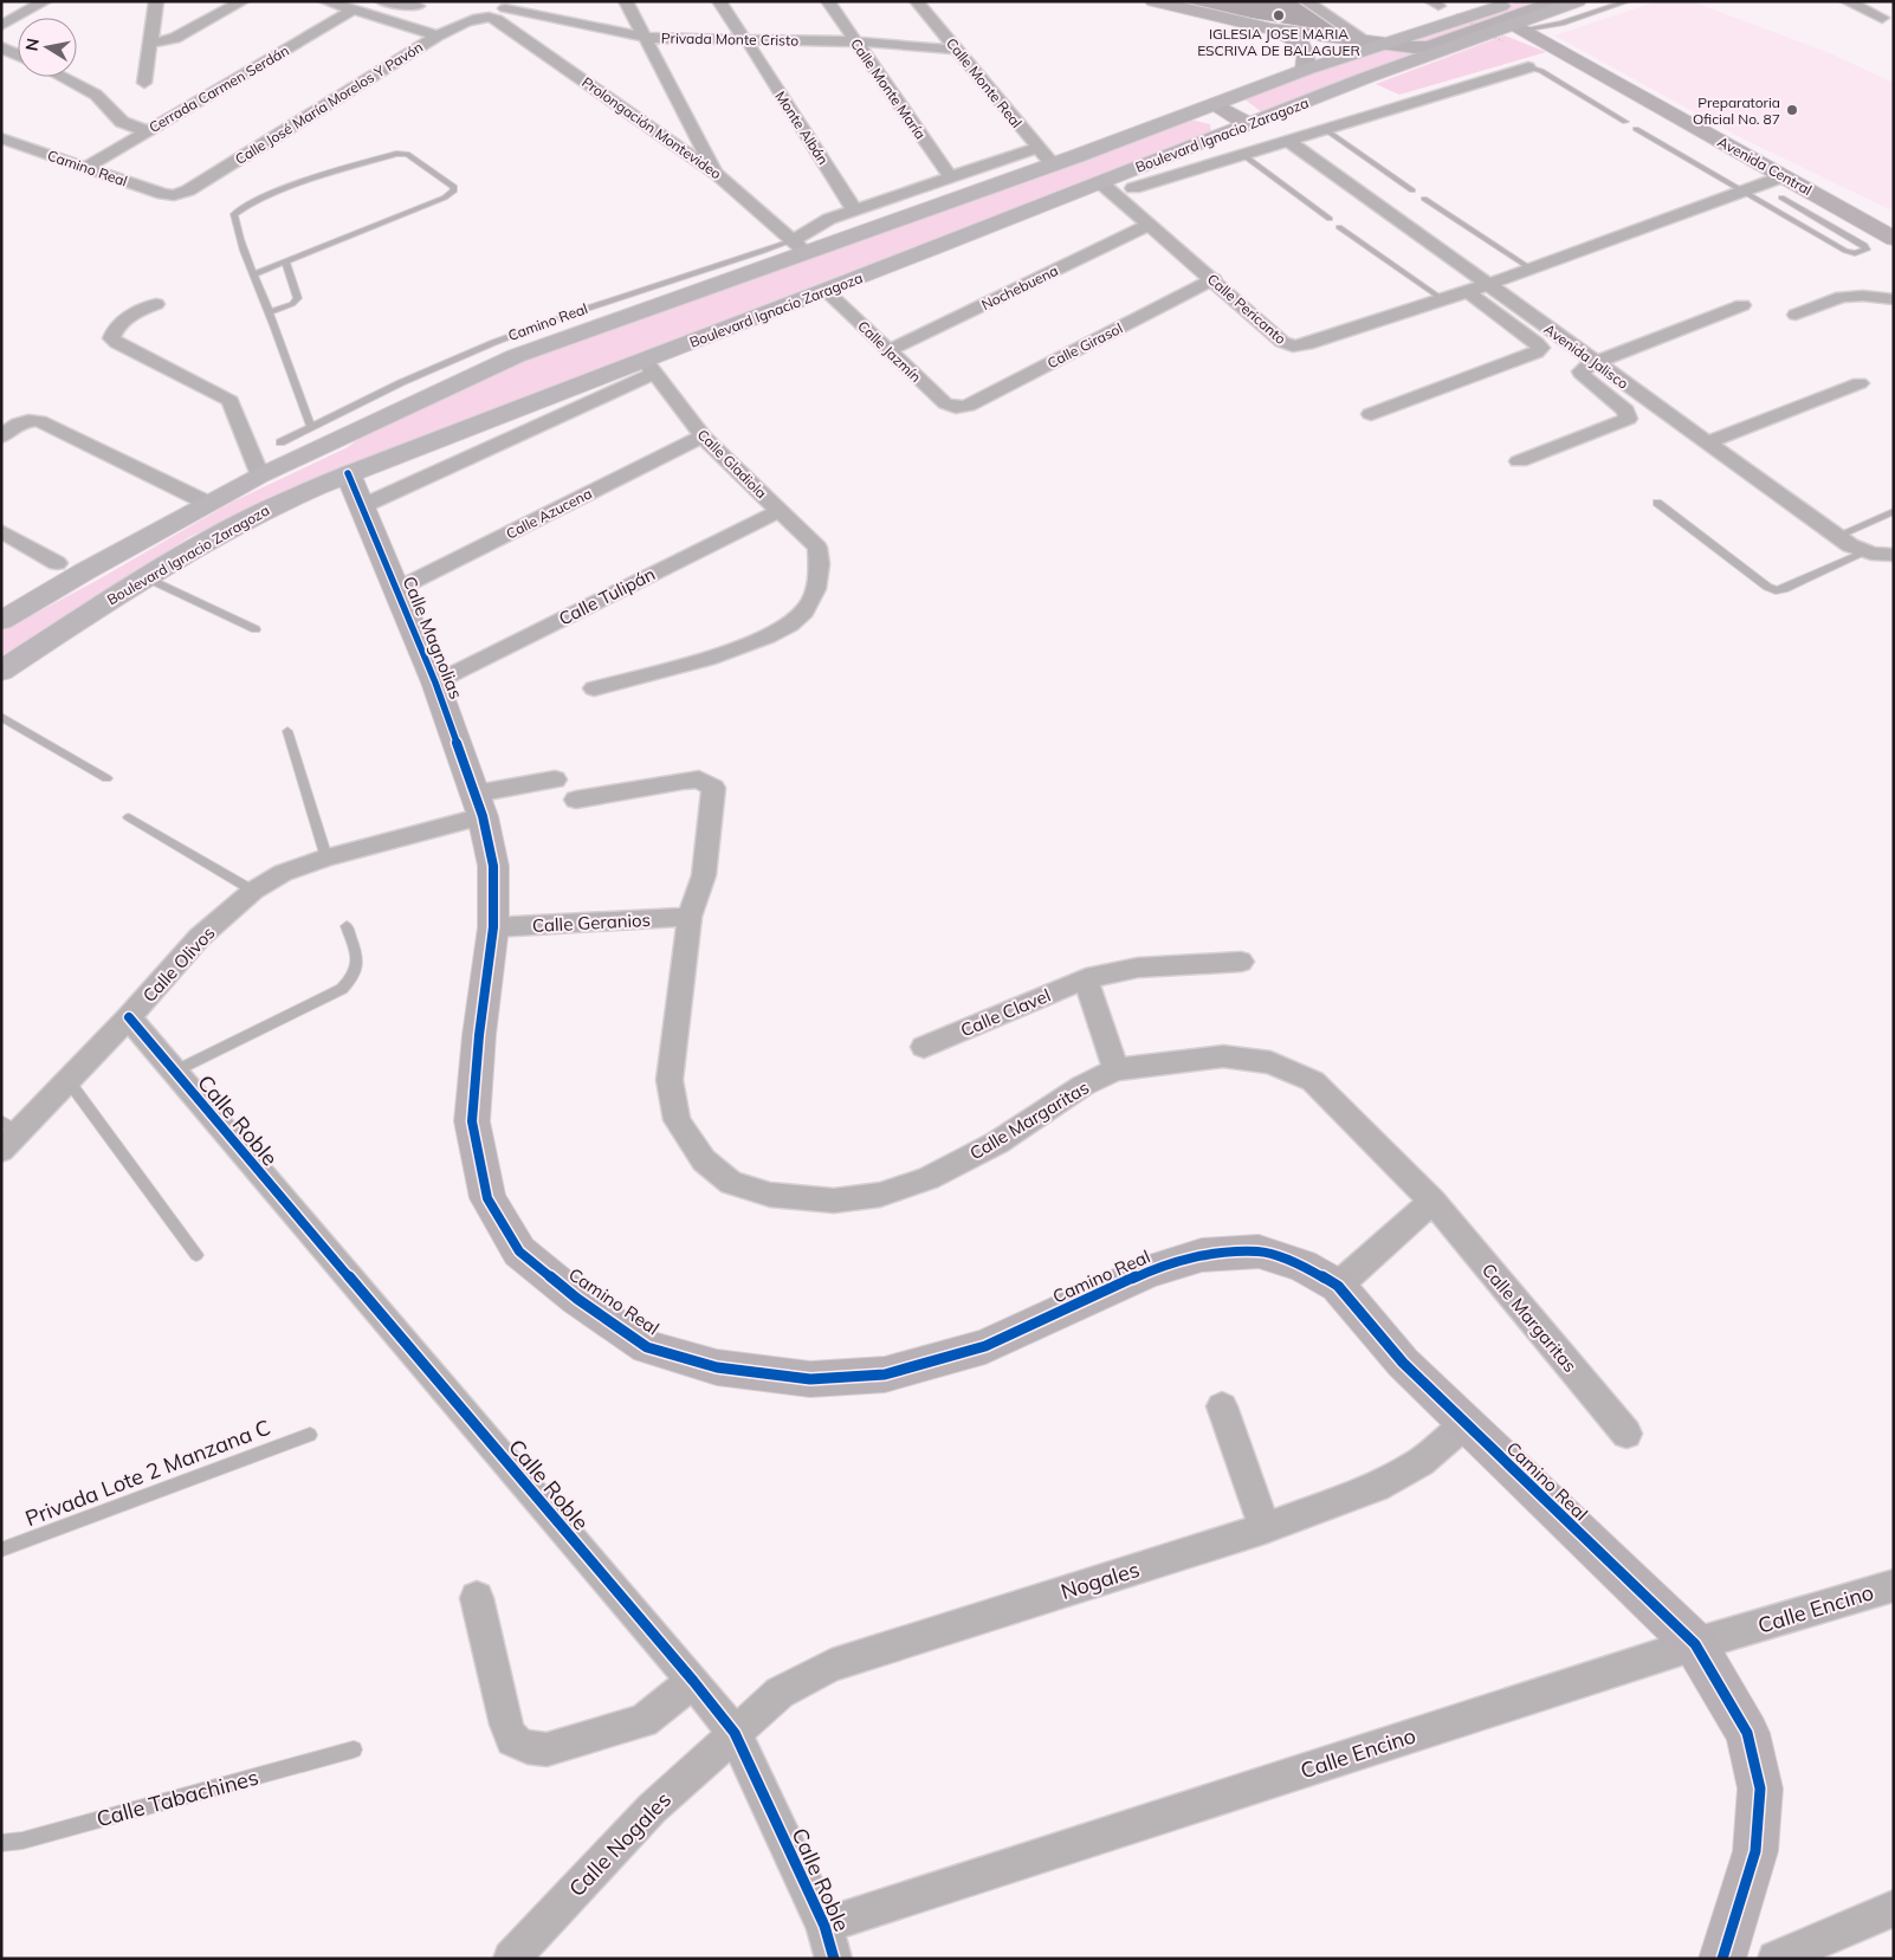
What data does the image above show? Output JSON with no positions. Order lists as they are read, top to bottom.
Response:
{
  "streets": {
    "main road": ["Boulevard Ignacio Zaragoza"],
    "street": [
      "Privada Monte Cristo",
      "Calle Monte Real",
      "Cerrada Carmen Serdán",
      "Calle Monte María",
      "Calle José María Morelos Y Pavón",
      "Prolongación Montevideo",
      "Monte Albán",
      "Avenida Central",
      "Camino Real",
      "Nochebuena",
      "Calle Pericanto",
      "Calle Girasol",
      "Calle Jazmín",
      "Avenida Jalisco",
      "Calle Gladiola",
      "Calle Azucena",
      "Calle Tulipán",
      "Calle Magnolias",
      "Calle Geranios",
      "Calle Olivos",
      "Calle Clavel",
      "Calle Roble",
      "Calle Margaritas",
      "Nogales",
      "Calle Encino",
      "Calle Nogales"
    ],
    "lane": ["Privada Lote 2 Manzana C", "Calle Tabachines"]
  },
  "crossings": [
    ["Privada Monte Cristo", "Calle Monte Real"],
    ["Privada Monte Cristo", "Calle Monte María"],
    ["Privada Monte Cristo", "Monte Albán"],
    ["Calle Monte Real", "Boulevard Ignacio Zaragoza"],
    ["Cerrada Carmen Serdán", "Camino Real"],
    ["Calle José María Morelos Y Pavón", "Prolongación Montevideo"],
    ["Calle José María Morelos Y Pavón", "Camino Real"],
    ["Prolongación Montevideo", "Boulevard Ignacio Zaragoza"],
    ["Prolongación Montevideo", "Camino Real"],
    ["Boulevard Ignacio Zaragoza", "Avenida Central"],
    ["Boulevard Ignacio Zaragoza", "Camino Real"],
    ["Boulevard Ignacio Zaragoza", "Calle Pericanto"],
    ["Boulevard Ignacio Zaragoza", "Calle Jazmín"],
    ["Boulevard Ignacio Zaragoza", "Calle Gladiola"],
    ["Boulevard Ignacio Zaragoza", "Calle Magnolias"],
    ["Avenida Central", "Calle Pericanto"],
    ["Camino Real", "Calle Magnolias"],
    ["Camino Real", "Calle Geranios"],
    ["Camino Real", "Nogales"],
    ["Camino Real", "Calle Encino"],
    ["Nochebuena", "Calle Pericanto"],
    ["Nochebuena", "Calle Jazmín"],
    ["Calle Pericanto", "Calle Girasol"],
    ["Calle Pericanto", "Avenida Jalisco"],
    ["Calle Girasol", "Calle Jazmín"],
    ["Calle Gladiola", "Calle Azucena"],
    ["Calle Gladiola", "Calle Tulipán"],
    ["Calle Azucena", "Calle Magnolias"],
    ["Calle Tulipán", "Calle Magnolias"],
    ["Calle Geranios", "Calle Margaritas"],
    ["Calle Olivos", "Calle Roble"],
    ["Calle Roble", "Nogales"],
    ["Calle Roble", "Calle Encino"],
    ["Calle Roble", "Calle Nogales"],
    ["Nogales", "Calle Nogales"]
  ],
  "places": ["IGLESIA JOSE MARIA ESCRIVA DE BALAGUER", "Preparatoria Oficial No. 87"],
  "north": "left"
}
